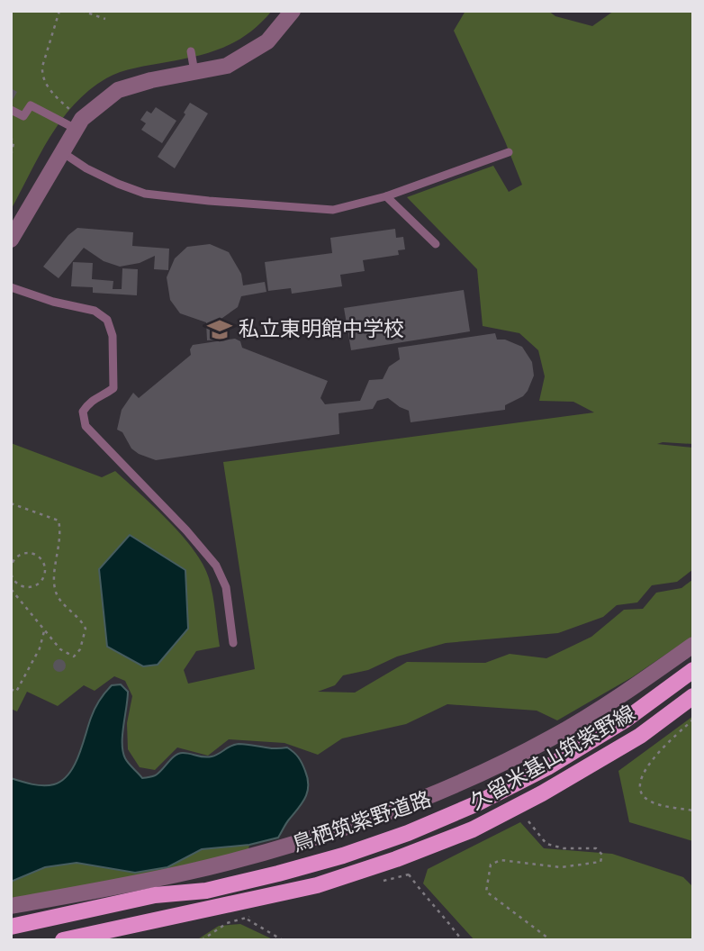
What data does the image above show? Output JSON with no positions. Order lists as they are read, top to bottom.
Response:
{
  "streets": {
    "main road": ["久留米基山筑紫野線", "鳥栖筑紫野道路"]
  },
  "places": {
    "school or university": ["私立東明館中学校"]
  }
}
